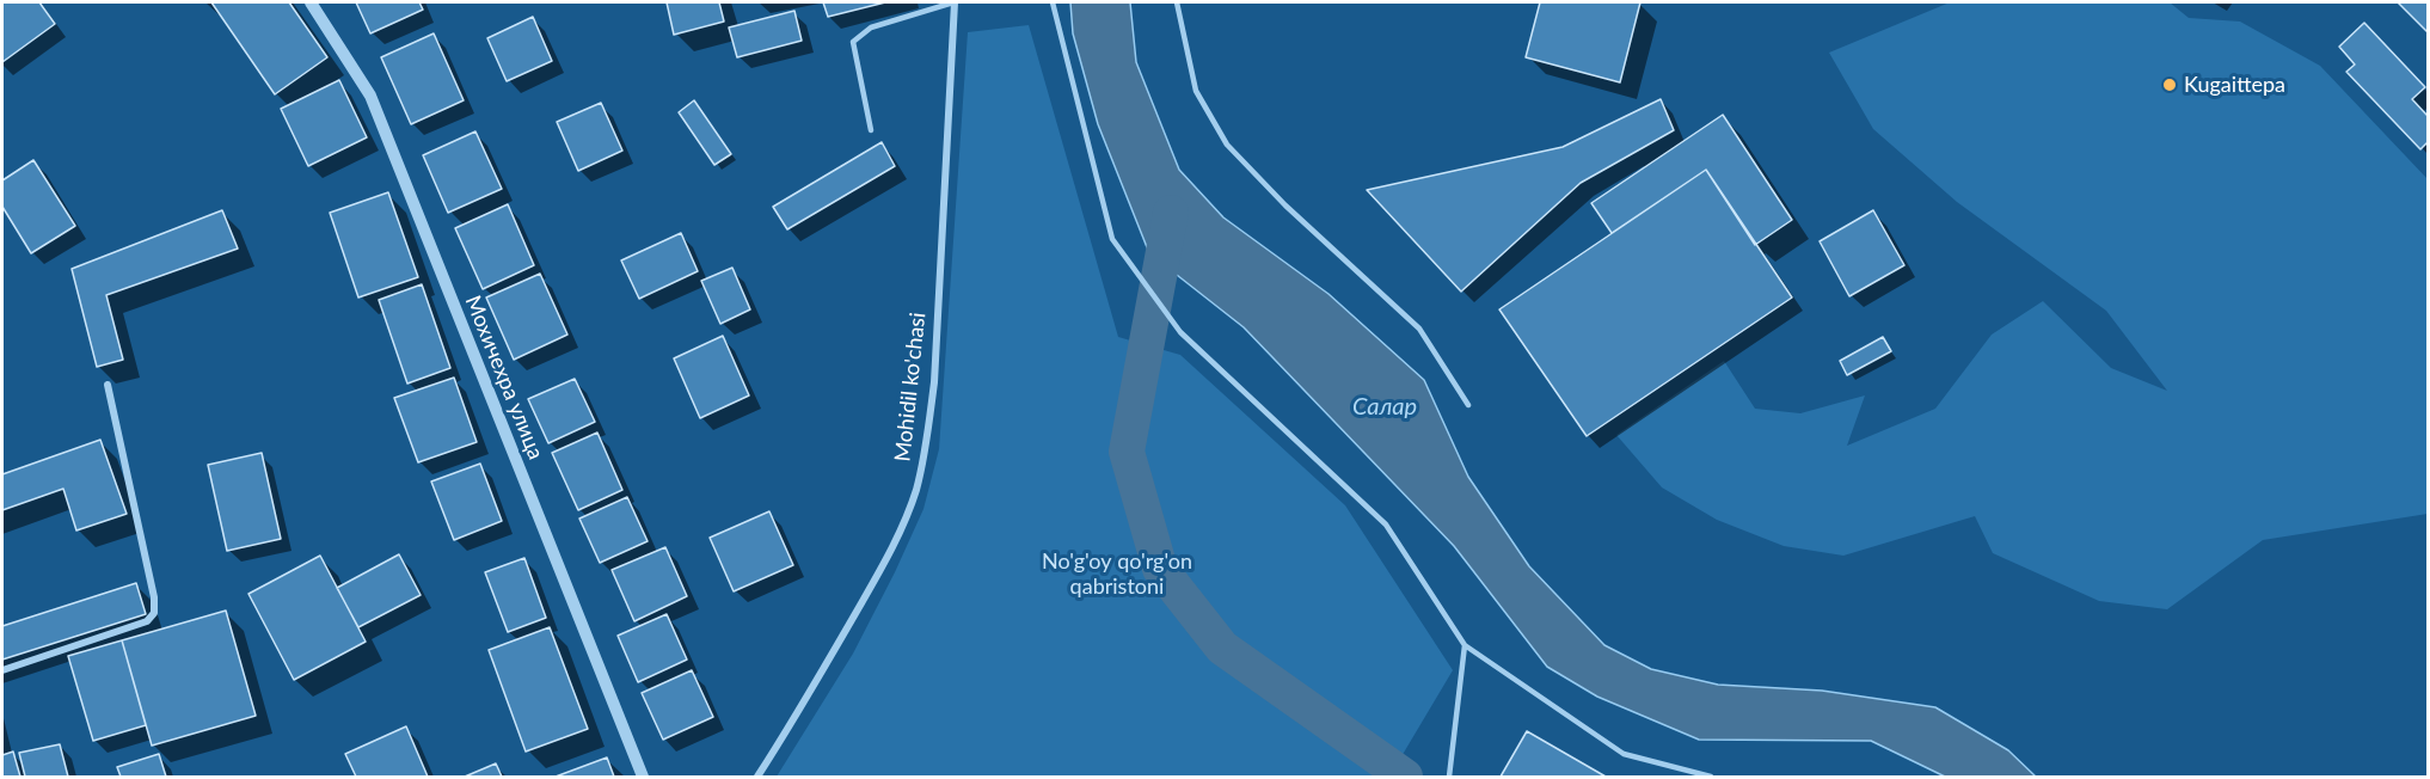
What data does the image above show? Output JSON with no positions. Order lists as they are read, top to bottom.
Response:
{
  "streets": {
    "street": ["Мохичехра улица", "Mohidil ko'chasi"]
  },
  "water": ["Салар"],
  "parks": ["No'g'oy qo'rg'on qabristoni"],
  "places": ["Kugaittepa"]
}
